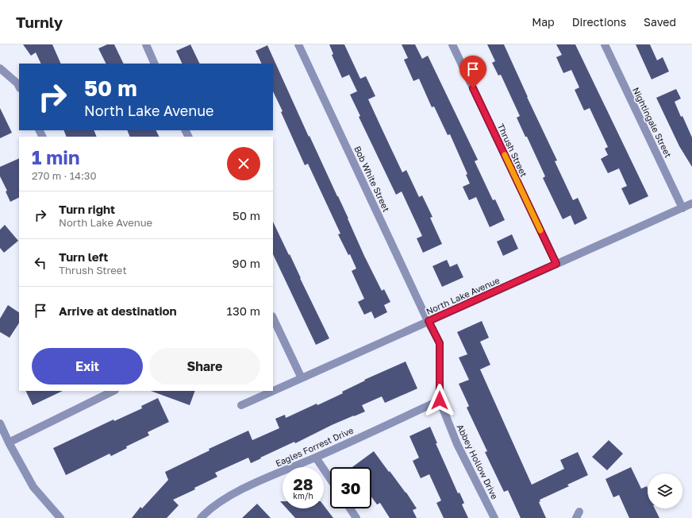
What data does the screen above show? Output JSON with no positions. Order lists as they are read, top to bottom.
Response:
{
  "streets": {
    "street": [
      "Nightingale Street",
      "Thrush Street",
      "Bob White Street",
      "North Lake Avenue",
      "Eagles Forrest Drive",
      "Abbey Hollow Drive"
    ]
  },
  "crossings": [
    ["Nightingale Street", "North Lake Avenue"],
    ["Thrush Street", "North Lake Avenue"],
    ["Bob White Street", "North Lake Avenue"],
    ["Bob White Street", "Abbey Hollow Drive"],
    ["North Lake Avenue", "Abbey Hollow Drive"],
    ["Eagles Forrest Drive", "Abbey Hollow Drive"]
  ],
  "page": {
    "header": "Turnly",
    "nav": ["Map", "Directions", "Saved"],
    "turn": ["50 m", "North Lake Avenue"],
    "heading": ["1 min", "270 m · 14:30"],
    "list": [
      {
        "name": "Turn right",
        "note": "North Lake Avenue",
        "value": "50 m"
      },
      {
        "name": "Turn left",
        "note": "Thrush Street",
        "value": "90 m"
      },
      {
        "name": "Arrive at destination",
        "value": "130 m"
      }
    ],
    "buttons": ["Exit", "Share"],
    "speed": "28 km/h",
    "limit": "30"
  }
}
